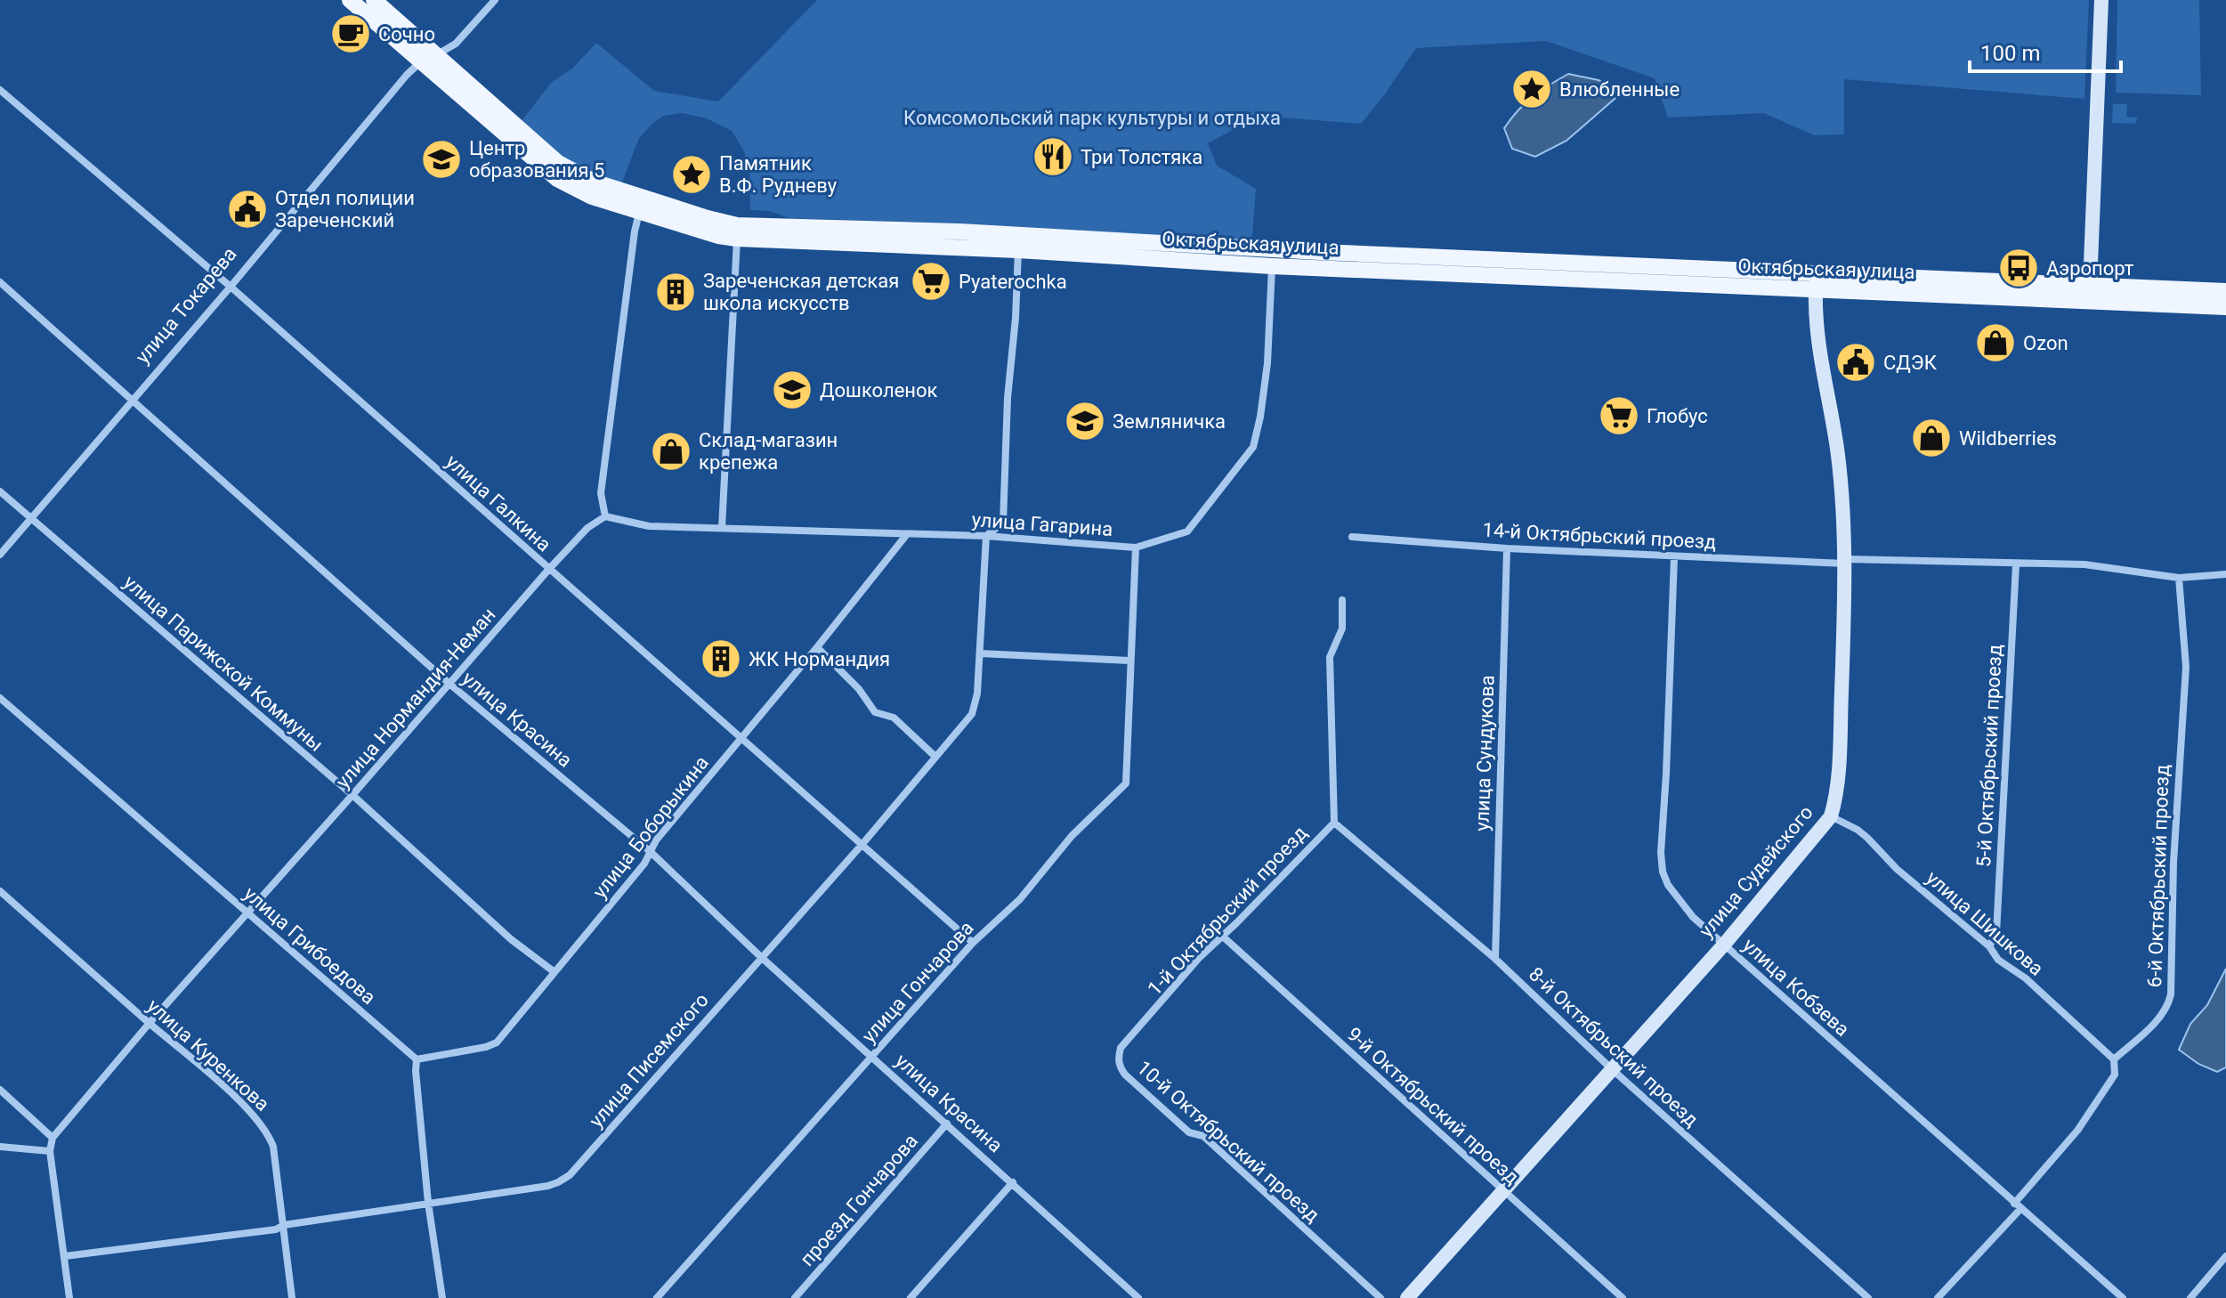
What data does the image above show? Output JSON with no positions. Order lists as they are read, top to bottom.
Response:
{
  "streets": {
    "main road": ["Октябрьская улица"],
    "street": [
      "улица Токарева",
      "улица Галкина",
      "улица Гагарина",
      "14-й Октябрьский проезд",
      "улица Парижской Коммуны",
      "улица Нормандия-Неман",
      "улица Красина",
      "улица Сундукова",
      "5-й Октябрьский проезд",
      "улица Боборыкина",
      "улица Судейского",
      "6-й Октябрьский проезд",
      "1-й Октябрьский проезд",
      "улица Шишкова",
      "улица Грибоедова",
      "улица Гончарова",
      "улица Кобзева",
      "8-й Октябрьский проезд",
      "улица Куренкова",
      "улица Писемского",
      "9-й Октябрьский проезд",
      "10-й Октябрьский проезд",
      "проезд Гончарова"
    ]
  },
  "crossings": [
    ["Октябрьская улица", "улица Токарева"],
    ["Октябрьская улица", "улица Гагарина"],
    ["Октябрьская улица", "улица Судейского"],
    ["улица Токарева", "улица Галкина"],
    ["улица Токарева", "улица Парижской Коммуны"],
    ["улица Токарева", "улица Красина"],
    ["улица Галкина", "улица Нормандия-Неман"],
    ["улица Галкина", "улица Боборыкина"],
    ["улица Галкина", "улица Гончарова"],
    ["улица Галкина", "улица Писемского"],
    ["улица Гагарина", "улица Нормандия-Неман"],
    ["улица Гагарина", "улица Боборыкина"],
    ["улица Гагарина", "улица Гончарова"],
    ["улица Гагарина", "улица Писемского"],
    ["14-й Октябрьский проезд", "улица Сундукова"],
    ["14-й Октябрьский проезд", "5-й Октябрьский проезд"],
    ["14-й Октябрьский проезд", "улица Судейского"],
    ["14-й Октябрьский проезд", "6-й Октябрьский проезд"],
    ["14-й Октябрьский проезд", "улица Кобзева"],
    ["улица Парижской Коммуны", "улица Нормандия-Неман"],
    ["улица Парижской Коммуны", "улица Боборыкина"],
    ["улица Нормандия-Неман", "улица Красина"],
    ["улица Нормандия-Неман", "улица Грибоедова"],
    ["улица Нормандия-Неман", "улица Куренкова"],
    ["улица Красина", "улица Боборыкина"],
    ["улица Красина", "улица Гончарова"],
    ["улица Красина", "улица Писемского"],
    ["улица Красина", "проезд Гончарова"],
    ["улица Сундукова", "8-й Октябрьский проезд"],
    ["5-й Октябрьский проезд", "улица Шишкова"],
    ["улица Боборыкина", "улица Грибоедова"],
    ["улица Судейского", "улица Шишкова"],
    ["улица Судейского", "улица Кобзева"],
    ["улица Судейского", "8-й Октябрьский проезд"],
    ["улица Судейского", "9-й Октябрьский проезд"],
    ["6-й Октябрьский проезд", "улица Шишкова"],
    ["1-й Октябрьский проезд", "8-й Октябрьский проезд"],
    ["1-й Октябрьский проезд", "9-й Октябрьский проезд"],
    ["1-й Октябрьский проезд", "10-й Октябрьский проезд"],
    ["улица Куренкова", "улица Писемского"]
  ],
  "parks": ["Комсомольский парк культуры и отдыха"],
  "places": {
    "cafe": ["Сочно"],
    "place": ["Влюбленные", "Памятник В.Ф. Рудневу"],
    "restaurant": ["Три Толстяка"],
    "school or university": ["Центр образования 5", "Дошколенок", "Земляничка"],
    "public building": ["Отдел полиции Зареченский", "СДЭК"],
    "bus stop": ["Аэропорт"],
    "supermarket": ["Pyaterochka", "Глобус"],
    "building": ["Зареченская детская школа искусств", "ЖК Нормандия"],
    "shop": ["Ozon", "Wildberries", "Склад-магазин крепежа"]
  },
  "scale_bar": "100 m"
}
